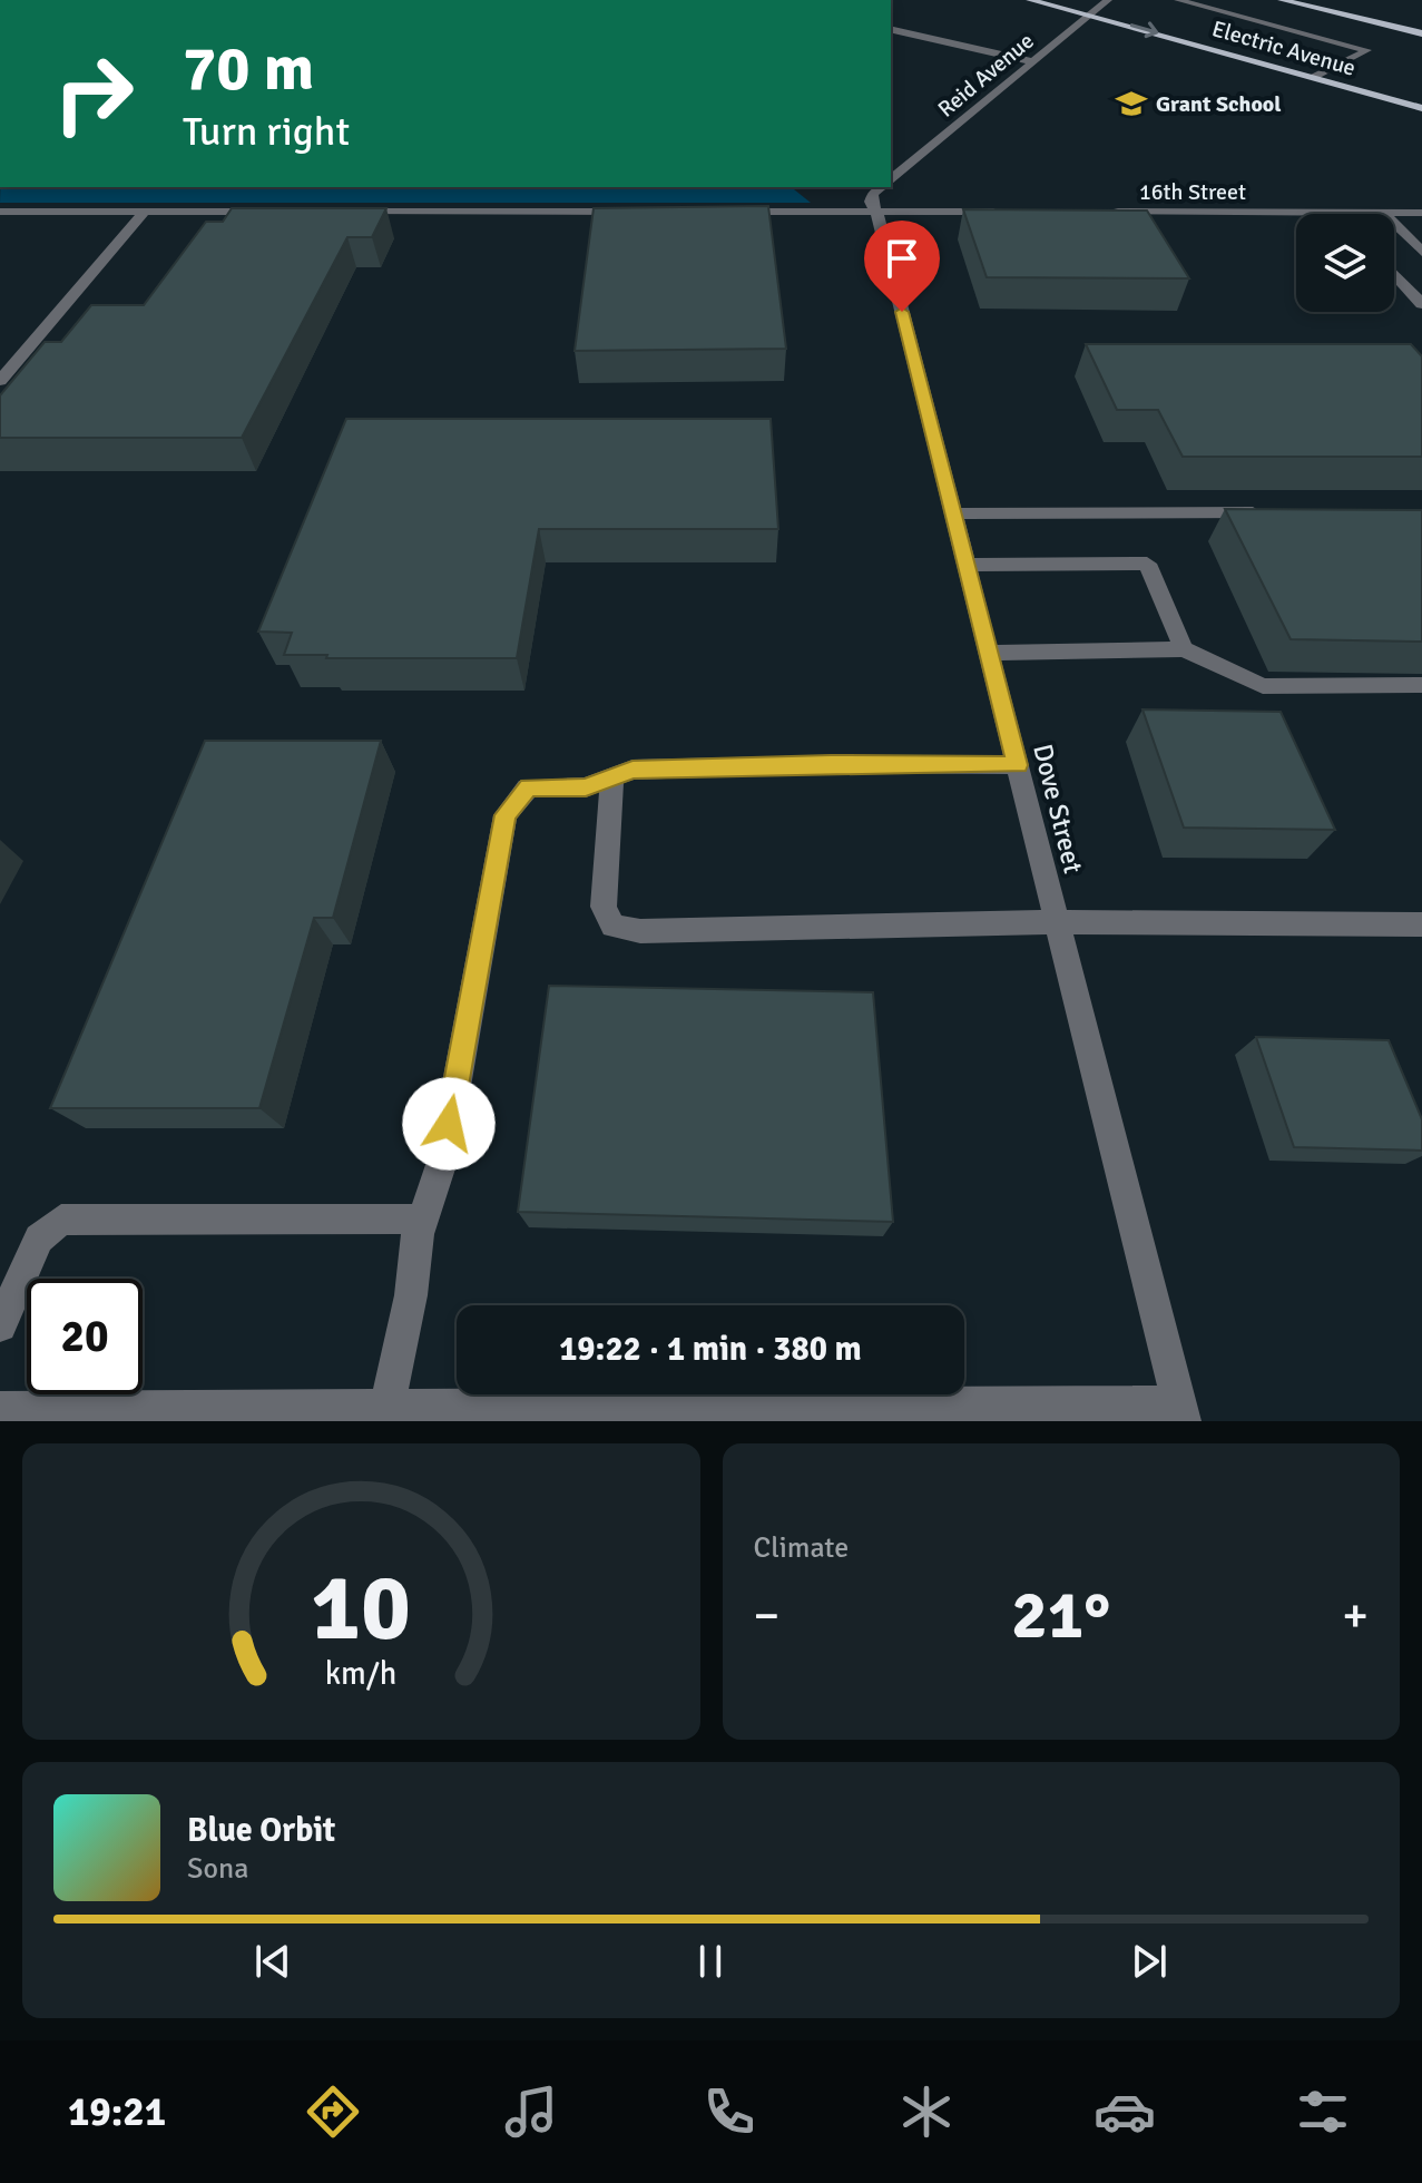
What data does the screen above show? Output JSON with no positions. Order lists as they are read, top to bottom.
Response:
{
  "streets": {
    "main road": ["Electric Avenue"],
    "street": ["Reid Avenue", "16th Street", "Dove Street"]
  },
  "crossings": [
    ["Electric Avenue", "Reid Avenue"],
    ["Reid Avenue", "Dove Street"]
  ],
  "one_way": ["Electric Avenue"],
  "places": {
    "school or university": ["Grant School"]
  },
  "page": {
    "turn": ["70 m", "Turn right"],
    "limit": "20",
    "trip": "19:22 · 1 min · 380 m",
    "tile": "Climate",
    "heat": ["−", "21°", "+"],
    "song": ["Blue Orbit", "Sona"],
    "tabs": "19:21",
    "gauge": ["10", "km/h"]
  }
}
